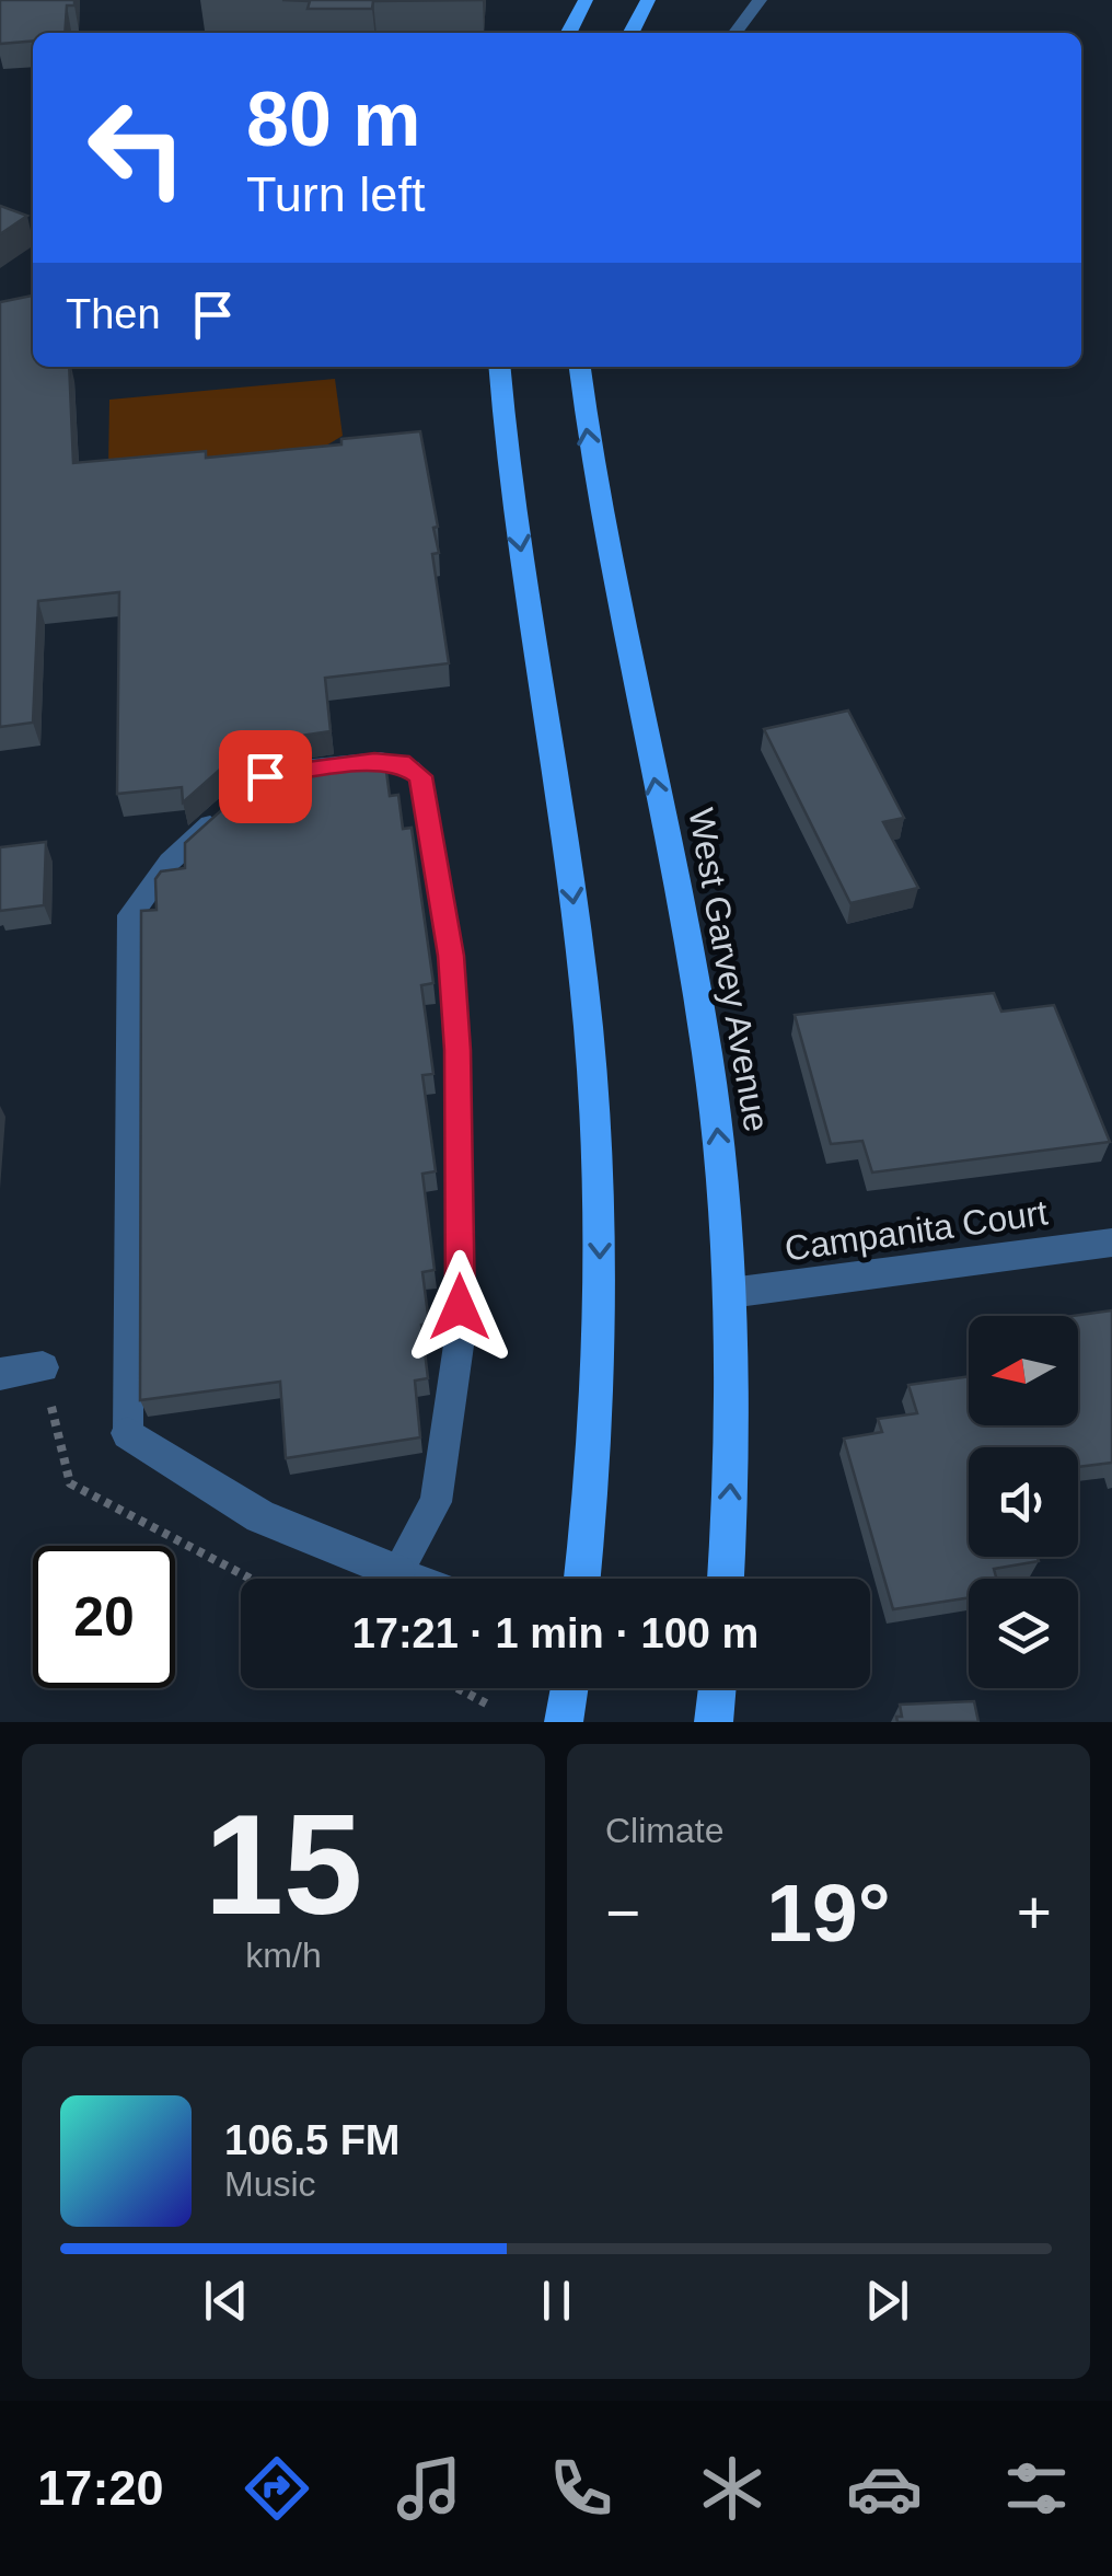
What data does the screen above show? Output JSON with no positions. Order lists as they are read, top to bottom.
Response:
{
  "streets": {
    "main road": ["West Garvey Avenue"],
    "street": ["Campanita Court"]
  },
  "crossings": [
    ["West Garvey Avenue", "Campanita Court"]
  ],
  "north": "left",
  "page": {
    "turn": ["80 m", "Turn left"],
    "then": "Then",
    "limit": "20",
    "trip": "17:21 · 1 min · 100 m",
    "tile": [
      ["15", "km/h"],
      "Climate"
    ],
    "heat": ["−", "19°", "+"],
    "song": ["106.5 FM", "Music"],
    "tabs": "17:20"
  }
}
